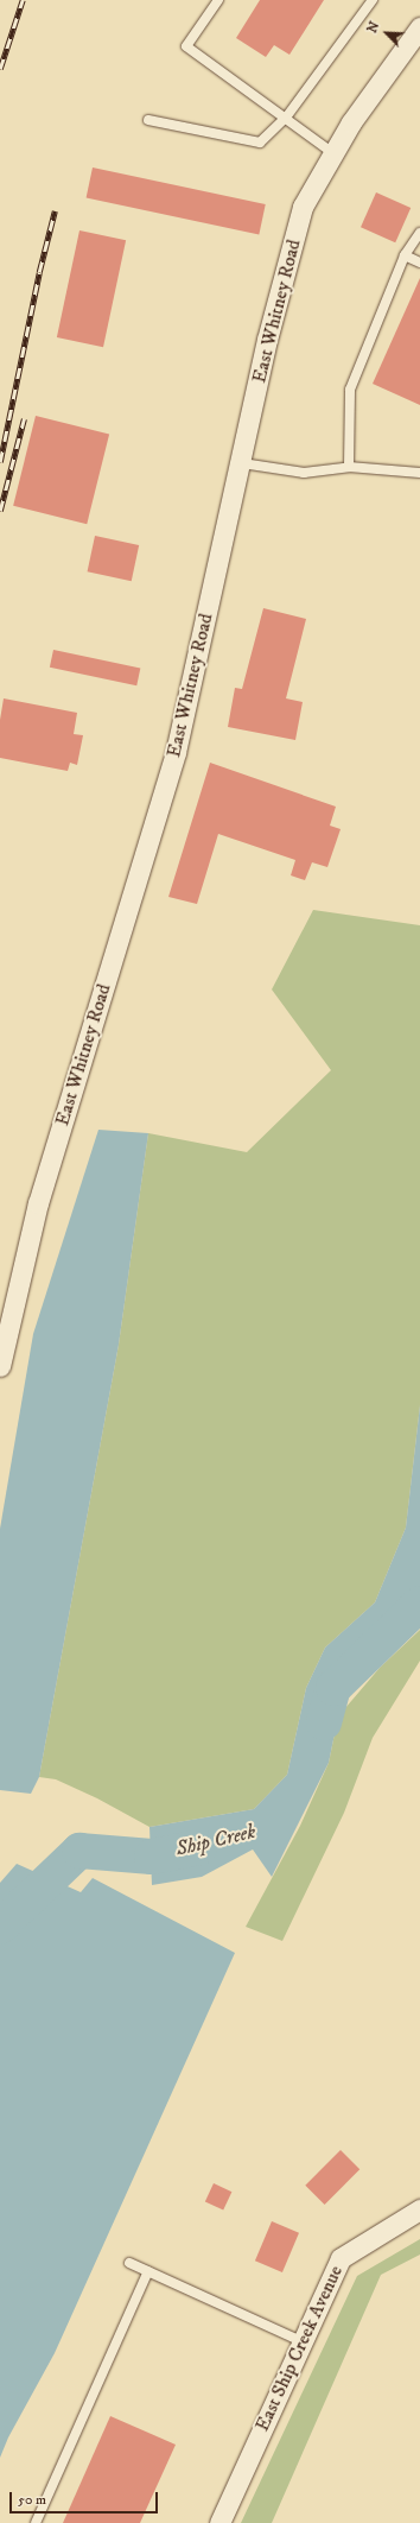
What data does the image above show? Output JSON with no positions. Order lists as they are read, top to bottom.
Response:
{
  "streets": {
    "street": ["East Whitney Road", "East Ship Creek Avenue"]
  },
  "water": ["Ship Creek"],
  "scale_bar": "50 m",
  "north": "top left"
}
